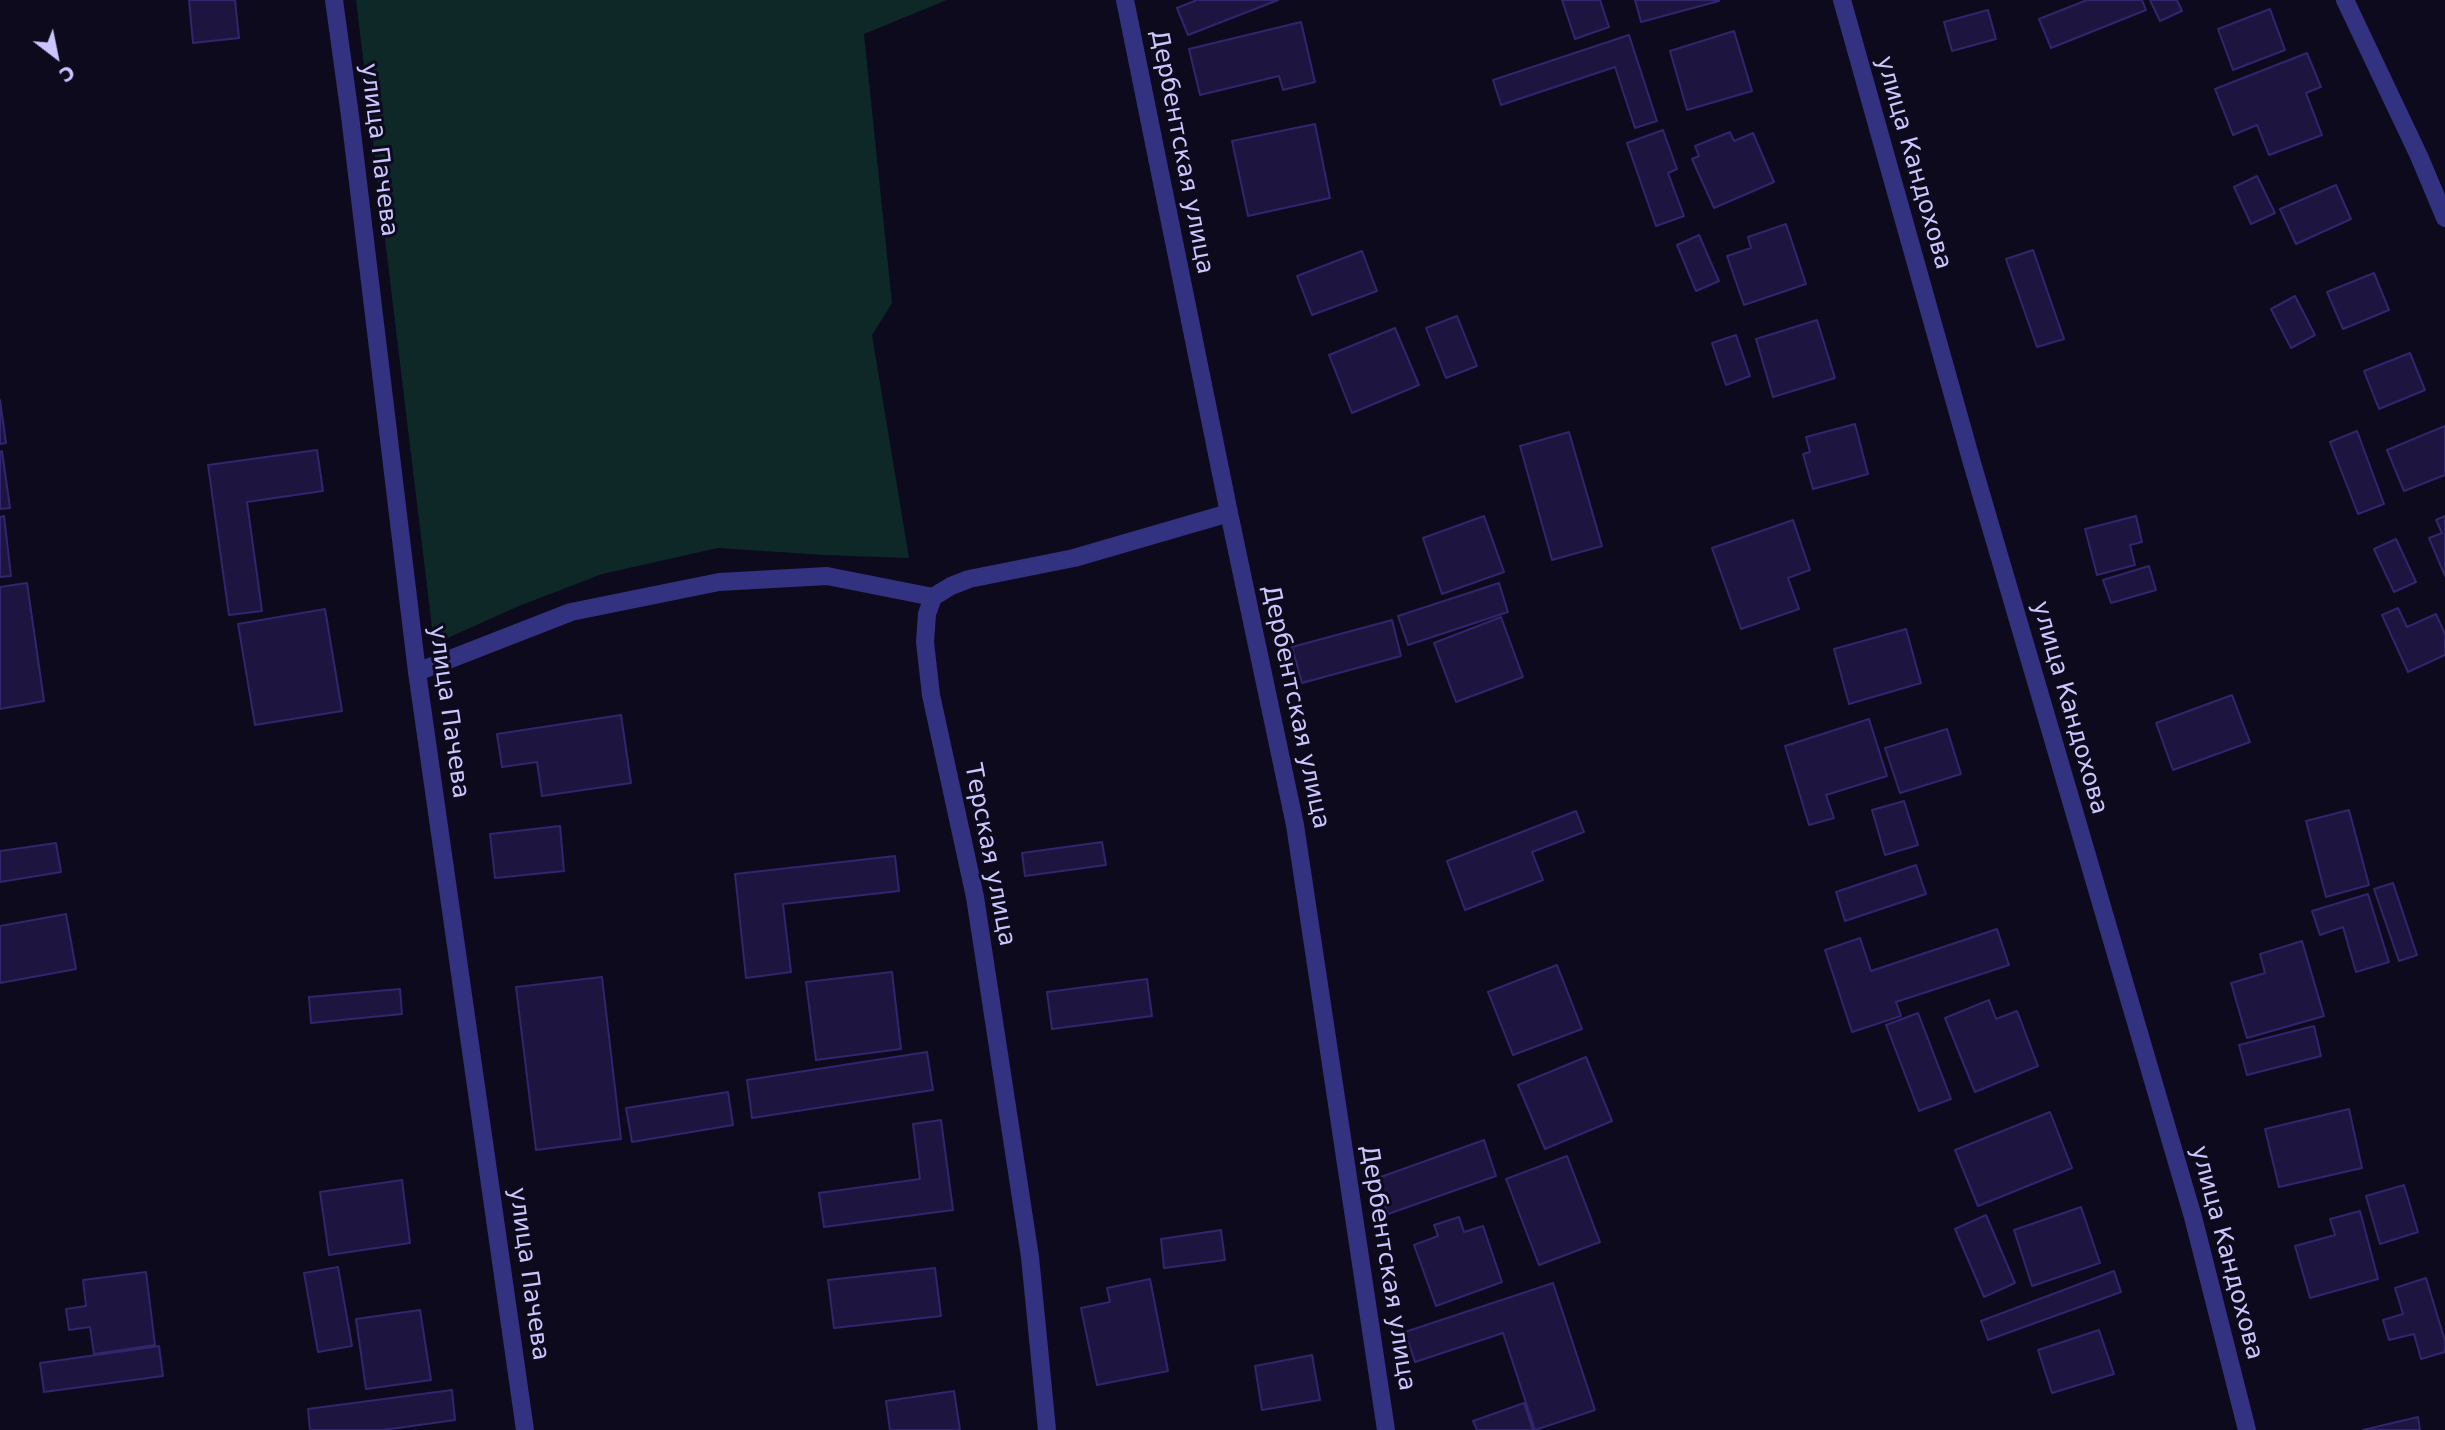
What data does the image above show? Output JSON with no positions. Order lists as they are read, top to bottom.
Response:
{
  "streets": {
    "street": [
      "улица Пачева",
      "Дербентская улица",
      "улица Кандохова",
      "Терская улица"
    ]
  },
  "north": "bottom right"
}
